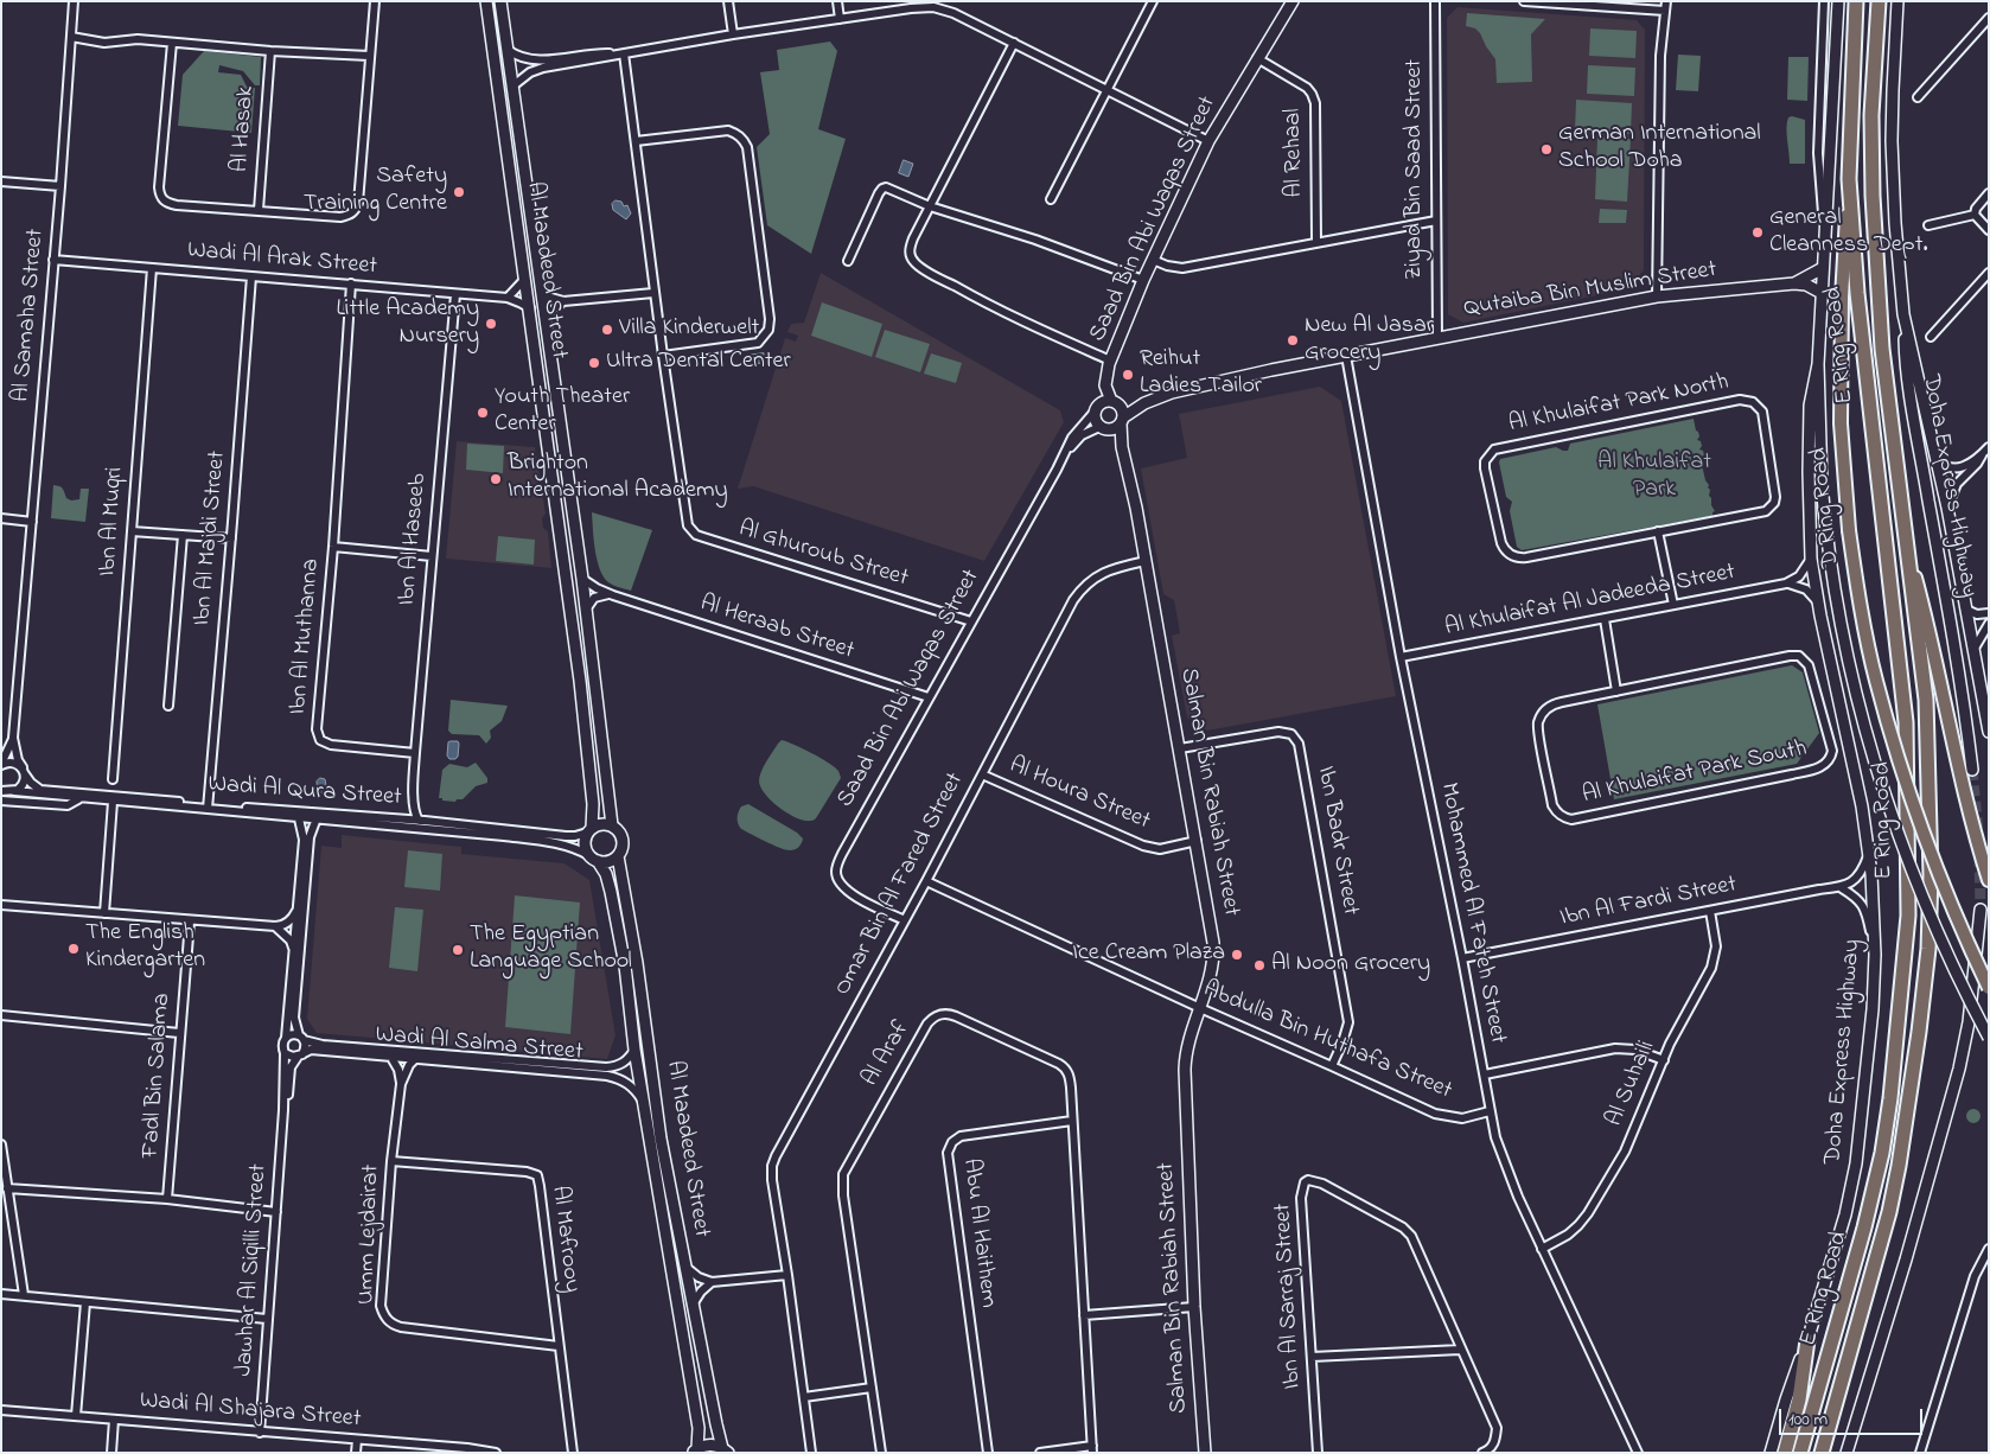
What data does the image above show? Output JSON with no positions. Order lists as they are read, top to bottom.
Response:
{
  "streets": {
    "highway": ["E Ring Road", "D Ring Road"],
    "street": [
      "Al Hasak",
      "Al Rehaal",
      "Ziyad Bin Saad Street",
      "Saad Bin Abi Waqas Street",
      "Wadi Al Arak Street",
      "Al Maadeed Street",
      "Qutaiba Bin Muslim Street",
      "Al Samaha Street",
      "Al Khulaifat Park North",
      "Doha Express Highway",
      "Ibn Al Muqri",
      "Ibn Al Majdi Street",
      "Ibn Al Haseeb",
      "Al Ghuroub Street",
      "Al Khulaifat Al Jadeeda Street",
      "Al Heraab Street",
      "Ibn Al Muthanna",
      "Al Khulaifat Park South",
      "Wadi Al Qura Street",
      "Salman Bin Rabiah Street",
      "Al Houra Street",
      "Ibn Badr Street",
      "Omar Bin Al Fared Street",
      "Ibn Al Fardi Street",
      "Mohammed Al Fateh Street",
      "Abdulla Bin Huthafa Street",
      "Wadi Al Salma Street",
      "Al Araf",
      "Fadl Bin Salama",
      "Al Suhaili",
      "Abu Al Haithem",
      "Umm Lejdairat",
      "Al Mafrooy",
      "Jawhar Al Siqilli Street",
      "Ibn Al Sarraj Street",
      "Wadi Al Shajara Street"
    ]
  },
  "crossings": [
    ["Al Rehaal", "Saad Bin Abi Waqas Street"],
    ["Ziyad Bin Saad Street", "Qutaiba Bin Muslim Street"],
    ["Saad Bin Abi Waqas Street", "Qutaiba Bin Muslim Street"],
    ["Saad Bin Abi Waqas Street", "Al Ghuroub Street"],
    ["Saad Bin Abi Waqas Street", "Al Heraab Street"],
    ["Saad Bin Abi Waqas Street", "Salman Bin Rabiah Street"],
    ["Saad Bin Abi Waqas Street", "Omar Bin Al Fared Street"],
    ["Wadi Al Arak Street", "Al Maadeed Street"],
    ["Wadi Al Arak Street", "Al Samaha Street"],
    ["Wadi Al Arak Street", "Ibn Al Muqri"],
    ["Wadi Al Arak Street", "Ibn Al Majdi Street"],
    ["Wadi Al Arak Street", "Ibn Al Haseeb"],
    ["Wadi Al Arak Street", "Ibn Al Muthanna"],
    ["Al Maadeed Street", "Al Heraab Street"],
    ["Al Maadeed Street", "Wadi Al Qura Street"],
    ["Al Maadeed Street", "Wadi Al Salma Street"],
    ["Qutaiba Bin Muslim Street", "D Ring Road"],
    ["Qutaiba Bin Muslim Street", "Salman Bin Rabiah Street"],
    ["Qutaiba Bin Muslim Street", "Mohammed Al Fateh Street"],
    ["Al Samaha Street", "Wadi Al Qura Street"],
    ["E Ring Road", "D Ring Road"],
    ["Doha Express Highway", "D Ring Road"],
    ["Ibn Al Majdi Street", "Wadi Al Qura Street"],
    ["Ibn Al Haseeb", "Ibn Al Muthanna"],
    ["Ibn Al Haseeb", "Wadi Al Qura Street"],
    ["Al Khulaifat Al Jadeeda Street", "Mohammed Al Fateh Street"],
    ["Salman Bin Rabiah Street", "Al Houra Street"],
    ["Salman Bin Rabiah Street", "Ibn Badr Street"],
    ["Salman Bin Rabiah Street", "Omar Bin Al Fared Street"],
    ["Salman Bin Rabiah Street", "Abdulla Bin Huthafa Street"],
    ["Al Houra Street", "Omar Bin Al Fared Street"],
    ["Ibn Badr Street", "Abdulla Bin Huthafa Street"],
    ["Omar Bin Al Fared Street", "Abdulla Bin Huthafa Street"],
    ["Ibn Al Fardi Street", "Mohammed Al Fateh Street"],
    ["Ibn Al Fardi Street", "Al Suhaili"],
    ["Mohammed Al Fateh Street", "Abdulla Bin Huthafa Street"],
    ["Mohammed Al Fateh Street", "Al Suhaili"],
    ["Wadi Al Salma Street", "Jawhar Al Siqilli Street"],
    ["Al Araf", "Abu Al Haithem"],
    ["Umm Lejdairat", "Al Mafrooy"],
    ["Jawhar Al Siqilli Street", "Wadi Al Shajara Street"]
  ],
  "parks": ["Al Khulaifat Park"],
  "places": [
    "German International School Doha",
    "Safety Training Centre",
    "General Cleanness Dept.",
    "Little Academy Nursery",
    "Villa Kinderwelt",
    "New Al Jasar Grocery",
    "Ultra Dental Center",
    "Reihut Ladies Tailor",
    "Youth Theater Center",
    "Brighton International Academy",
    "The English Kindergarten",
    "The Egyptian Language School",
    "Ice Cream Plaza",
    "Al Noon Grocery"
  ],
  "scale_bar": "100 m"
}
